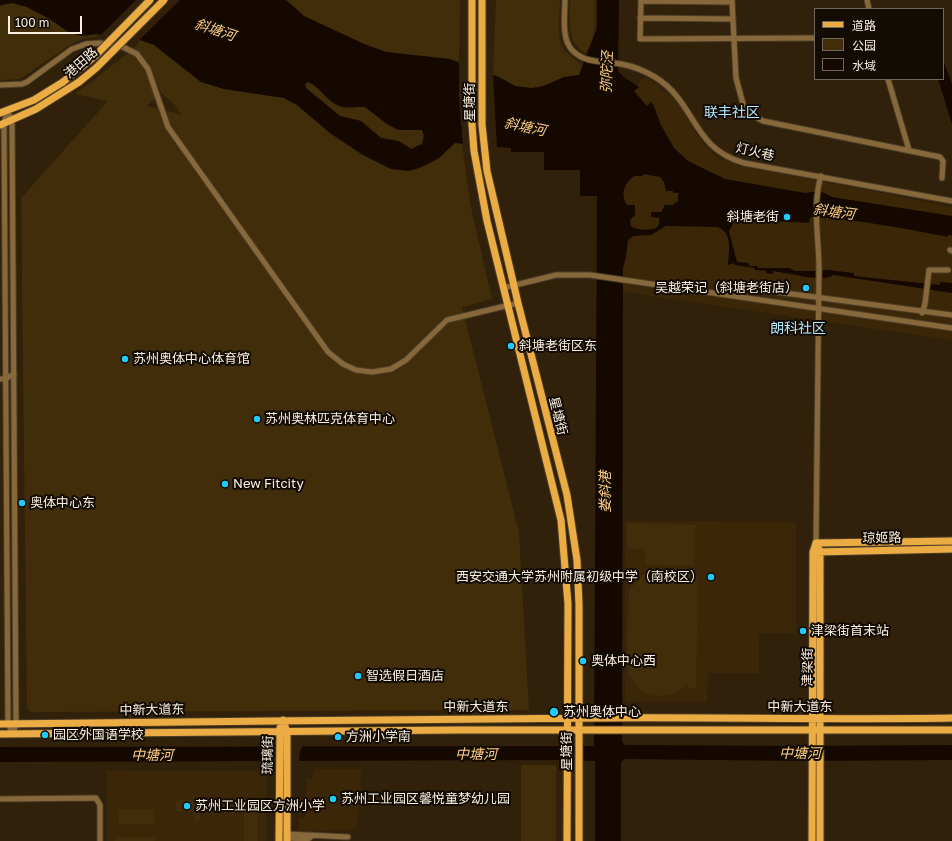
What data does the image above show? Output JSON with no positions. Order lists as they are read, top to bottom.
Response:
{
  "streets": {
    "main road": [
      "港田路",
      "星塘街",
      "琼姬路",
      "津梁街",
      "中新大道东",
      "琉璃街"
    ],
    "street": ["灯火巷"]
  },
  "crossings": [
    ["星塘街", "中新大道东"],
    ["灯火巷", "津梁街"],
    ["琼姬路", "津梁街"],
    ["津梁街", "中新大道东"],
    ["中新大道东", "琉璃街"]
  ],
  "districts": ["联丰社区", "朗科社区"],
  "water": [
    "斜塘河",
    "弥陀泾",
    "娄斜港",
    "中塘河"
  ],
  "places": [
    "斜塘老街",
    "吴越荣记（斜塘老街店）",
    "斜塘老街区东",
    "苏州奥体中心体育馆",
    "苏州奥林匹克体育中心",
    "New Fitcity",
    "奥体中心东",
    "西安交通大学苏州附属初级中学（南校区）",
    "津梁街首末站",
    "奥体中心西",
    "智选假日酒店",
    "苏州奥体中心",
    "园区外国语学校",
    "方洲小学南",
    "苏州工业园区馨悦童梦幼儿园",
    "苏州工业园区方洲小学"
  ],
  "legend": ["道路", "公园", "水域"],
  "scale_bar": "100 m"
}
